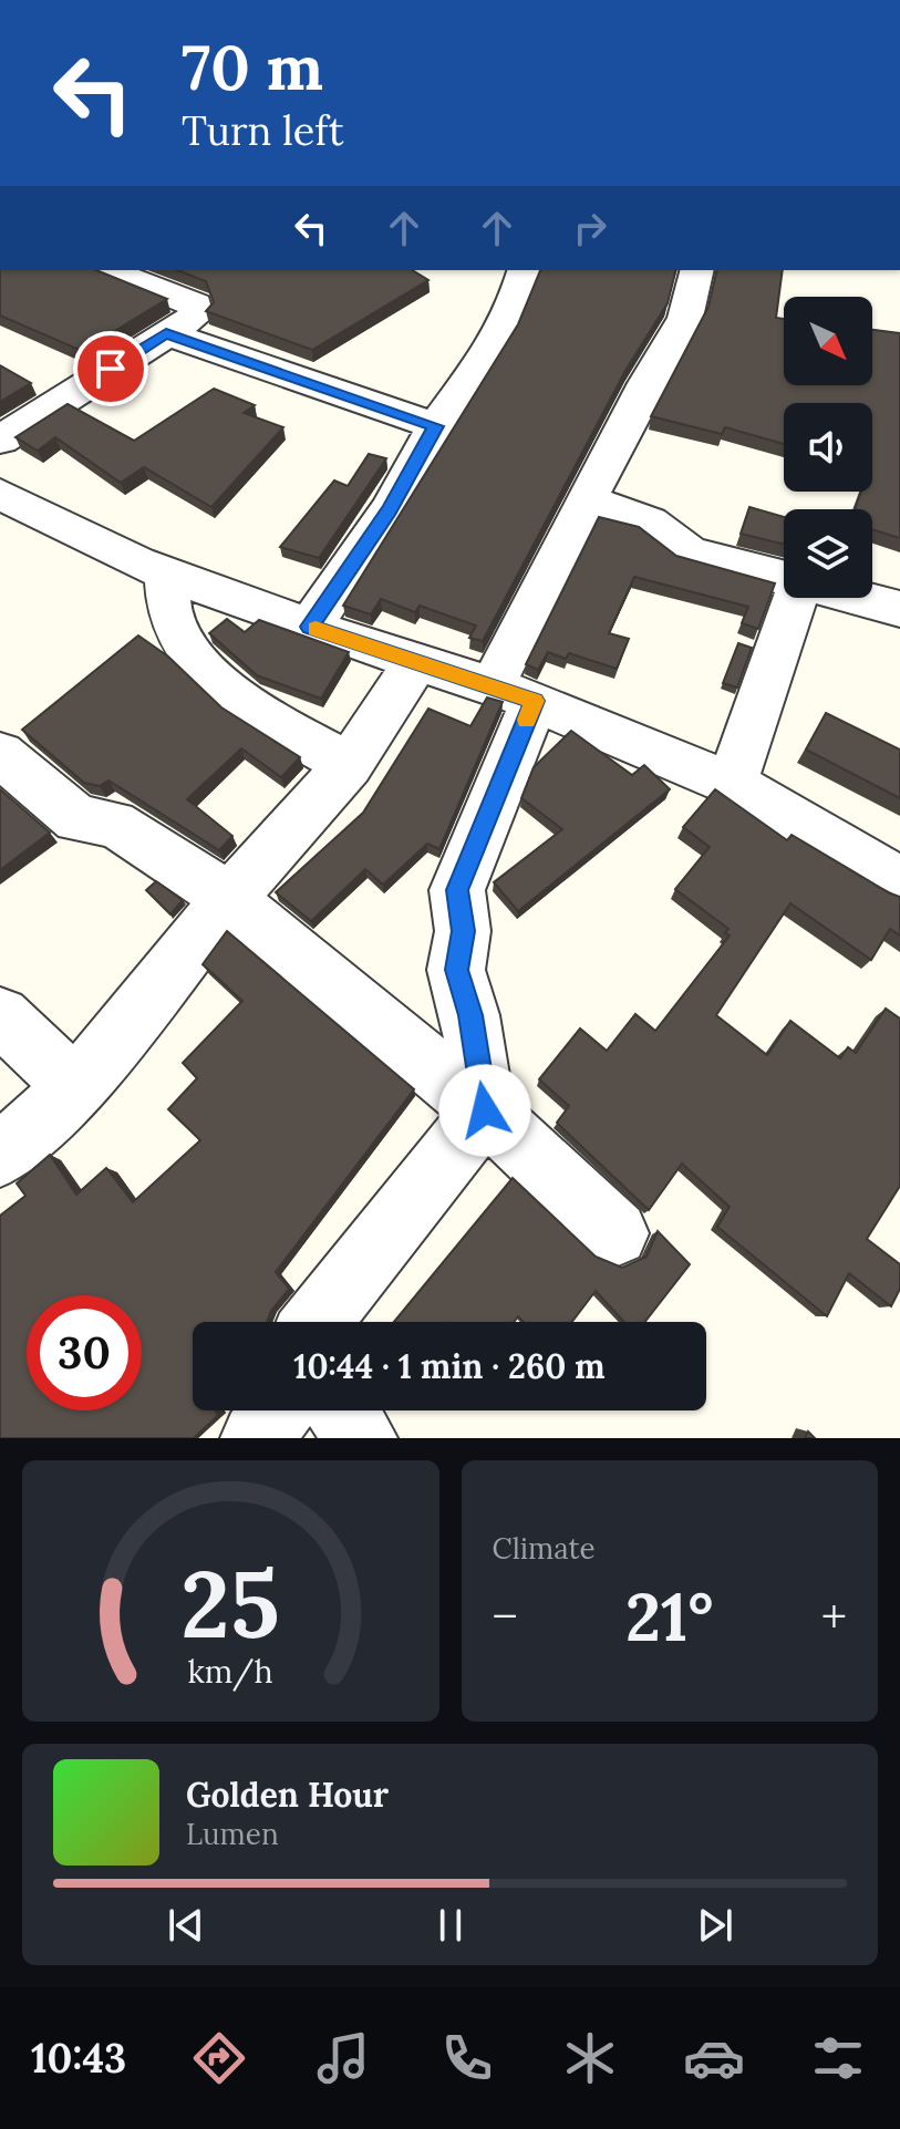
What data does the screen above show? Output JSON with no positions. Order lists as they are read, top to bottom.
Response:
{
  "north": "bottom right",
  "page": {
    "turn": ["70 m", "Turn left"],
    "limit": "30",
    "trip": "10:44 · 1 min · 260 m",
    "tile": "Climate",
    "heat": ["−", "21°", "+"],
    "song": ["Golden Hour", "Lumen"],
    "tabs": "10:43",
    "gauge": ["25", "km/h"]
  }
}
